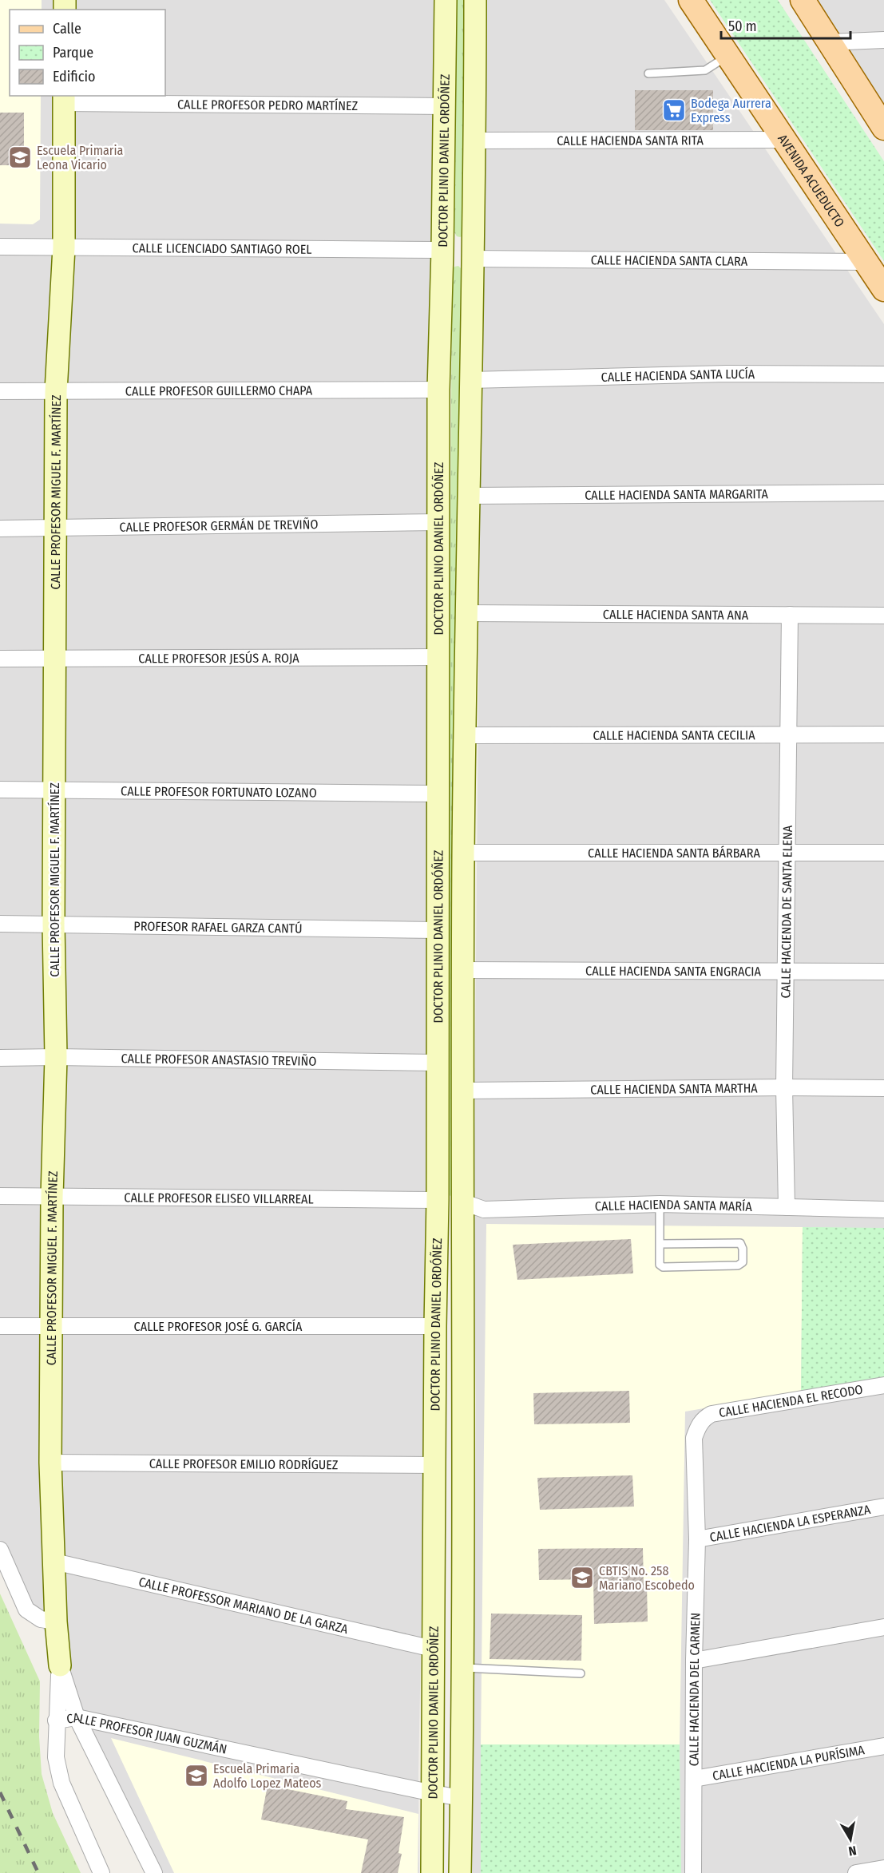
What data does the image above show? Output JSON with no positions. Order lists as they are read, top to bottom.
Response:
{
  "streets": {
    "main road": ["AVENIDA ACUEDUCTO"],
    "street": [
      "CALLE PROFESOR PEDRO MARTÍNEZ",
      "CALLE HACIENDA SANTA RITA",
      "DOCTOR PLINIO DANIEL ORDÓÑEZ",
      "CALLE LICENCIADO SANTIAGO ROEL",
      "CALLE HACIENDA SANTA CLARA",
      "CALLE HACIENDA SANTA LUCÍA",
      "CALLE PROFESOR GUILLERMO CHAPA",
      "CALLE PROFESOR MIGUEL F. MARTÍNEZ",
      "CALLE HACIENDA SANTA MARGARITA",
      "CALLE PROFESOR GERMÁN DE TREVIÑO",
      "CALLE HACIENDA SANTA ANA",
      "CALLE PROFESOR JESÚS A. ROJA",
      "CALLE HACIENDA SANTA CECILIA",
      "CALLE PROFESOR FORTUNATO LOZANO",
      "CALLE HACIENDA SANTA BÁRBARA",
      "CALLE HACIENDA DE SANTA ELENA",
      "PROFESOR RAFAEL GARZA CANTÚ",
      "CALLE HACIENDA SANTA ENGRACIA",
      "CALLE PROFESOR ANASTASIO TREVIÑO",
      "CALLE HACIENDA SANTA MARTHA",
      "CALLE PROFESOR ELISEO VILLARREAL",
      "CALLE HACIENDA SANTA MARÍA",
      "CALLE PROFESOR JOSÉ G. GARCÍA",
      "CALLE HACIENDA EL RECODO",
      "CALLE PROFESOR EMILIO RODRÍGUEZ",
      "CALLE HACIENDA LA ESPERANZA",
      "CALLE PROFESSOR MARIANO DE LA GARZA",
      "CALLE HACIENDA DEL CARMEN",
      "CALLE PROFESOR JUAN GUZMÁN",
      "CALLE HACIENDA LA PURÍSIMA"
    ]
  },
  "crossings": [
    ["CALLE PROFESOR PEDRO MARTÍNEZ", "DOCTOR PLINIO DANIEL ORDÓÑEZ"],
    ["CALLE PROFESOR PEDRO MARTÍNEZ", "CALLE PROFESOR MIGUEL F. MARTÍNEZ"],
    ["CALLE HACIENDA SANTA RITA", "DOCTOR PLINIO DANIEL ORDÓÑEZ"],
    ["CALLE HACIENDA SANTA RITA", "AVENIDA ACUEDUCTO"],
    ["DOCTOR PLINIO DANIEL ORDÓÑEZ", "CALLE LICENCIADO SANTIAGO ROEL"],
    ["DOCTOR PLINIO DANIEL ORDÓÑEZ", "CALLE HACIENDA SANTA CLARA"],
    ["DOCTOR PLINIO DANIEL ORDÓÑEZ", "CALLE HACIENDA SANTA LUCÍA"],
    ["DOCTOR PLINIO DANIEL ORDÓÑEZ", "CALLE PROFESOR GUILLERMO CHAPA"],
    ["DOCTOR PLINIO DANIEL ORDÓÑEZ", "CALLE HACIENDA SANTA MARGARITA"],
    ["DOCTOR PLINIO DANIEL ORDÓÑEZ", "CALLE PROFESOR GERMÁN DE TREVIÑO"],
    ["DOCTOR PLINIO DANIEL ORDÓÑEZ", "CALLE HACIENDA SANTA ANA"],
    ["DOCTOR PLINIO DANIEL ORDÓÑEZ", "CALLE PROFESOR JESÚS A. ROJA"],
    ["DOCTOR PLINIO DANIEL ORDÓÑEZ", "CALLE HACIENDA SANTA CECILIA"],
    ["DOCTOR PLINIO DANIEL ORDÓÑEZ", "CALLE PROFESOR FORTUNATO LOZANO"],
    ["DOCTOR PLINIO DANIEL ORDÓÑEZ", "CALLE HACIENDA SANTA BÁRBARA"],
    ["DOCTOR PLINIO DANIEL ORDÓÑEZ", "PROFESOR RAFAEL GARZA CANTÚ"],
    ["DOCTOR PLINIO DANIEL ORDÓÑEZ", "CALLE HACIENDA SANTA ENGRACIA"],
    ["DOCTOR PLINIO DANIEL ORDÓÑEZ", "CALLE PROFESOR ANASTASIO TREVIÑO"],
    ["DOCTOR PLINIO DANIEL ORDÓÑEZ", "CALLE HACIENDA SANTA MARTHA"],
    ["DOCTOR PLINIO DANIEL ORDÓÑEZ", "CALLE PROFESOR ELISEO VILLARREAL"],
    ["DOCTOR PLINIO DANIEL ORDÓÑEZ", "CALLE HACIENDA SANTA MARÍA"],
    ["DOCTOR PLINIO DANIEL ORDÓÑEZ", "CALLE PROFESOR JOSÉ G. GARCÍA"],
    ["DOCTOR PLINIO DANIEL ORDÓÑEZ", "CALLE PROFESOR EMILIO RODRÍGUEZ"],
    ["DOCTOR PLINIO DANIEL ORDÓÑEZ", "CALLE PROFESSOR MARIANO DE LA GARZA"],
    ["DOCTOR PLINIO DANIEL ORDÓÑEZ", "CALLE PROFESOR JUAN GUZMÁN"],
    ["AVENIDA ACUEDUCTO", "CALLE HACIENDA SANTA CLARA"],
    ["CALLE LICENCIADO SANTIAGO ROEL", "CALLE PROFESOR MIGUEL F. MARTÍNEZ"],
    ["CALLE PROFESOR GUILLERMO CHAPA", "CALLE PROFESOR MIGUEL F. MARTÍNEZ"],
    ["CALLE PROFESOR MIGUEL F. MARTÍNEZ", "CALLE PROFESOR GERMÁN DE TREVIÑO"],
    ["CALLE PROFESOR MIGUEL F. MARTÍNEZ", "CALLE PROFESOR JESÚS A. ROJA"],
    ["CALLE PROFESOR MIGUEL F. MARTÍNEZ", "CALLE PROFESOR FORTUNATO LOZANO"],
    ["CALLE PROFESOR MIGUEL F. MARTÍNEZ", "PROFESOR RAFAEL GARZA CANTÚ"],
    ["CALLE PROFESOR MIGUEL F. MARTÍNEZ", "CALLE PROFESOR ANASTASIO TREVIÑO"],
    ["CALLE PROFESOR MIGUEL F. MARTÍNEZ", "CALLE PROFESOR ELISEO VILLARREAL"],
    ["CALLE PROFESOR MIGUEL F. MARTÍNEZ", "CALLE PROFESOR JOSÉ G. GARCÍA"],
    ["CALLE PROFESOR MIGUEL F. MARTÍNEZ", "CALLE PROFESOR EMILIO RODRÍGUEZ"],
    ["CALLE PROFESOR MIGUEL F. MARTÍNEZ", "CALLE PROFESSOR MARIANO DE LA GARZA"],
    ["CALLE HACIENDA SANTA ANA", "CALLE HACIENDA DE SANTA ELENA"],
    ["CALLE HACIENDA SANTA CECILIA", "CALLE HACIENDA DE SANTA ELENA"],
    ["CALLE HACIENDA SANTA BÁRBARA", "CALLE HACIENDA DE SANTA ELENA"],
    ["CALLE HACIENDA DE SANTA ELENA", "CALLE HACIENDA SANTA ENGRACIA"],
    ["CALLE HACIENDA DE SANTA ELENA", "CALLE HACIENDA SANTA MARTHA"],
    ["CALLE HACIENDA DE SANTA ELENA", "CALLE HACIENDA SANTA MARÍA"],
    ["CALLE HACIENDA EL RECODO", "CALLE HACIENDA DEL CARMEN"],
    ["CALLE HACIENDA LA ESPERANZA", "CALLE HACIENDA DEL CARMEN"],
    ["CALLE HACIENDA DEL CARMEN", "CALLE HACIENDA LA PURÍSIMA"]
  ],
  "places": {
    "supermarket": ["Bodega Aurrera Express"],
    "school or university": ["Escuela Primaria Leona Vicario", "CBTIS No. 258 Mariano Escobedo", "Escuela Primaria Adolfo Lopez Mateos"]
  },
  "legend": ["Calle", "Parque", "Edificio"],
  "scale_bar": "50 m",
  "north": "bottom"
}
